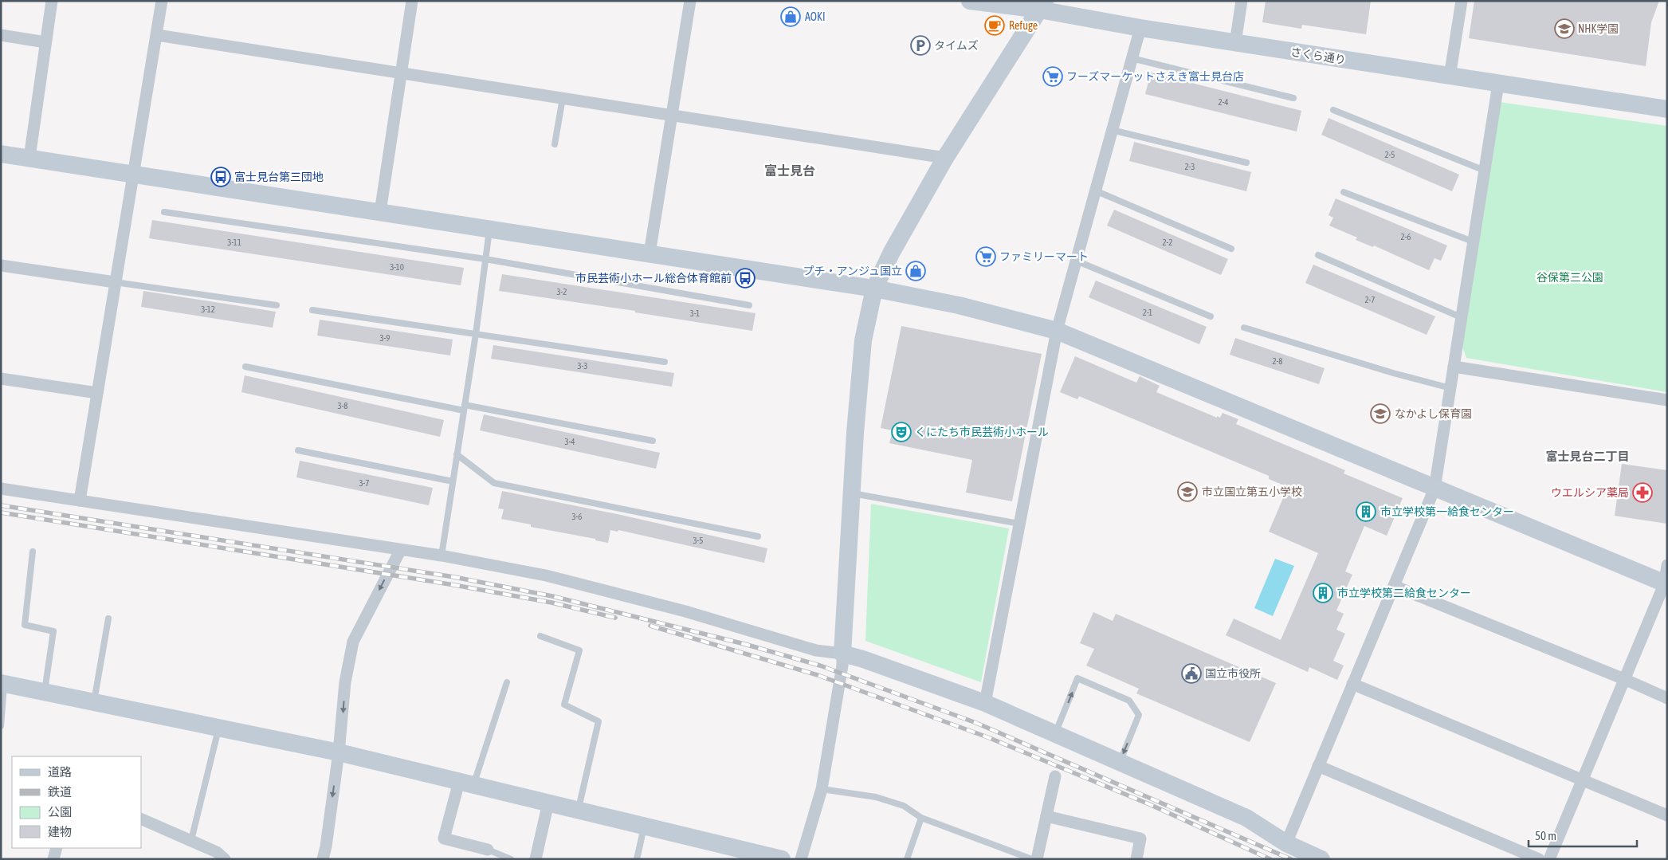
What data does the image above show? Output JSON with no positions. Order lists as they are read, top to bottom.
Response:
{
  "streets": {
    "street": ["さくら通り"]
  },
  "districts": ["富士見台", "富士見台二丁目"],
  "parks": ["谷保第三公園"],
  "places": {
    "shop": ["AOKI", "プチ・アンジュ国立"],
    "cafe": ["Refuge"],
    "school or university": ["NHK学園", "なかよし保育園", "市立国立第五小学校"],
    "parking": ["タイムズ"],
    "supermarket": ["フーズマーケットさえき富士見台店", "ファミリーマート"],
    "bus stop": ["富士見台第三団地", "市民芸術小ホール総合体育館前"],
    "theatre": ["くにたち市民芸術小ホール"],
    "pharmacy": ["ウエルシア薬局"],
    "building": ["市立学校第一給食センター", "市立学校第二給食センター"],
    "public building": ["国立市役所"]
  },
  "house_numbers": [
    "2-4",
    "2-5",
    "2-3",
    "2-6",
    "3-11",
    "2-2",
    "3-10",
    "3-2",
    "2-7",
    "3-12",
    "2-1",
    "3-1",
    "3-9",
    "2-8",
    "3-3",
    "3-8",
    "3-4",
    "3-7",
    "3-6",
    "3-5"
  ],
  "legend": [
    "道路",
    "鉄道",
    "公園",
    "建物"
  ],
  "scale_bar": "50 m"
}
